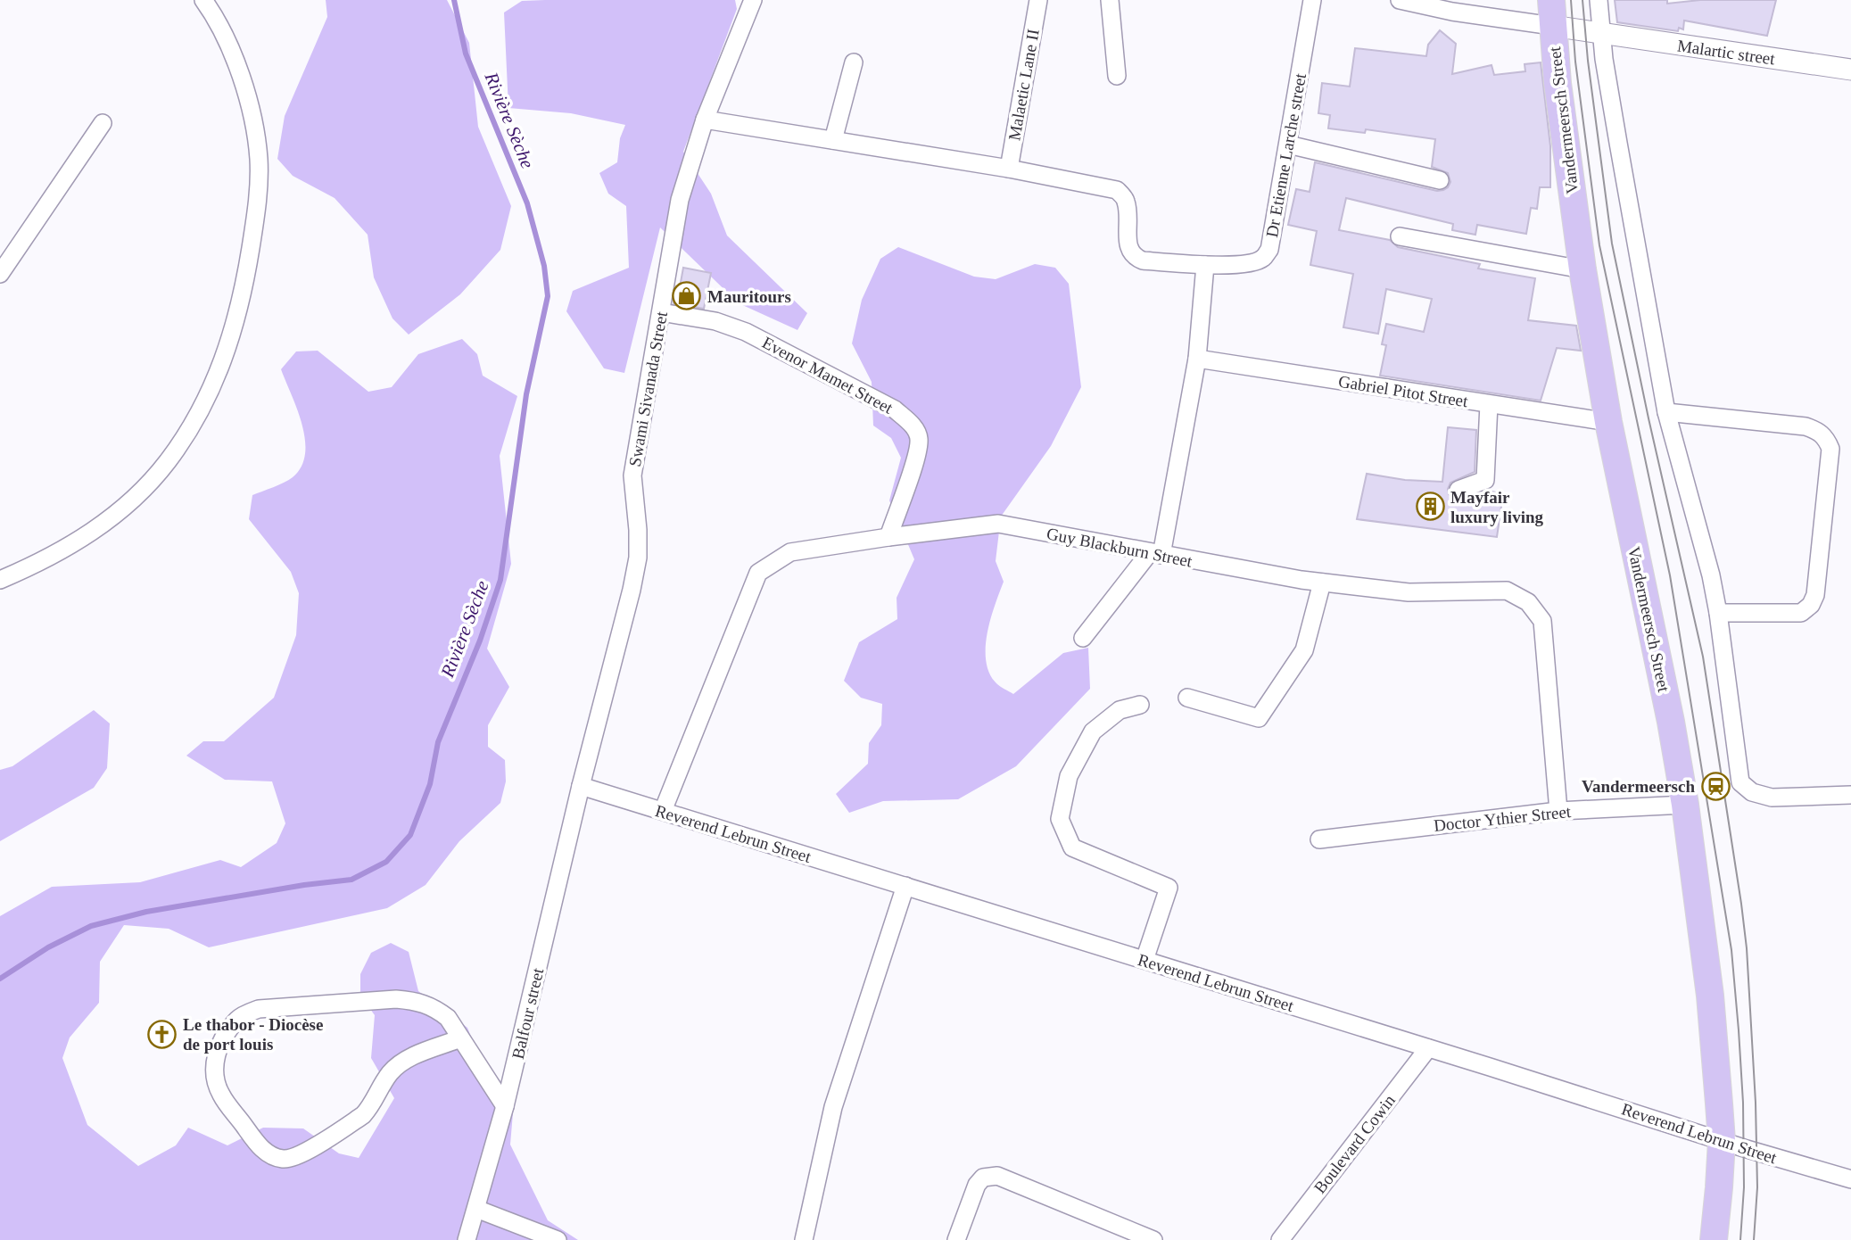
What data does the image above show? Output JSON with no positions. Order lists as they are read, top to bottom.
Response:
{
  "streets": {
    "main road": ["Vandermeersch Street"],
    "street": [
      "Malartic street",
      "Malaetic Lane II",
      "Dr Etienne Larche street",
      "Evenor Mamet Street",
      "Swami Sivanada Street",
      "Gabriel Pitot Street",
      "Guy Blackburn Street",
      "Doctor Ythier Street",
      "Reverend Lebrun Street",
      "Balfour street",
      "Boulevard Cowin"
    ]
  },
  "crossings": [
    ["Malartic street", "Vandermeersch Street"],
    ["Malaetic Lane II", "Dr Etienne Larche street"],
    ["Vandermeersch Street", "Gabriel Pitot Street"],
    ["Vandermeersch Street", "Doctor Ythier Street"],
    ["Vandermeersch Street", "Reverend Lebrun Street"],
    ["Dr Etienne Larche street", "Swami Sivanada Street"],
    ["Evenor Mamet Street", "Swami Sivanada Street"],
    ["Evenor Mamet Street", "Guy Blackburn Street"],
    ["Swami Sivanada Street", "Reverend Lebrun Street"],
    ["Swami Sivanada Street", "Balfour street"],
    ["Guy Blackburn Street", "Doctor Ythier Street"],
    ["Guy Blackburn Street", "Reverend Lebrun Street"],
    ["Reverend Lebrun Street", "Balfour street"],
    ["Reverend Lebrun Street", "Boulevard Cowin"]
  ],
  "water": ["Rivière Sèche"],
  "places": {
    "shop": ["Mauritours"],
    "building": ["Mayfair luxury living"],
    "station": ["Vandermeersch"],
    "church": ["Le thabor - Diocèse de port louis"]
  }
}
